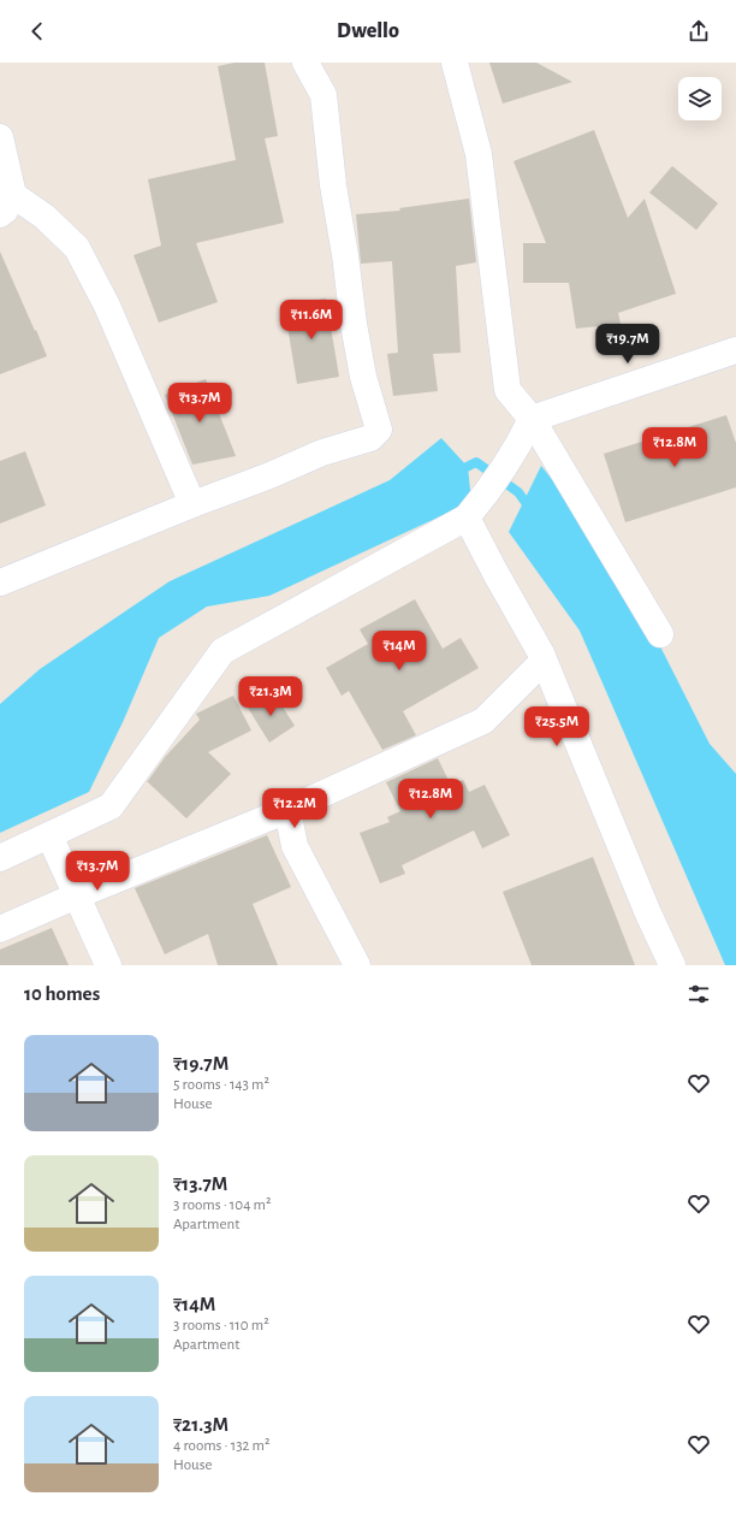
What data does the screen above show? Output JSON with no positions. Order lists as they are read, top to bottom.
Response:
{
  "page": {
    "header": "Dwello",
    "price": [
      "₹11.6M",
      "₹19.7M",
      "₹13.7M",
      "₹12.8M",
      "₹14M",
      "₹21.3M",
      "₹25.5M",
      "₹12.8M",
      "₹12.2M",
      "₹13.7M"
    ],
    "heading": "10 homes",
    "list": [
      {
        "name": "₹19.7M",
        "note": "5 rooms · 143 m² · House"
      },
      {
        "name": "₹13.7M",
        "note": "3 rooms · 104 m² · Apartment"
      },
      {
        "name": "₹14M",
        "note": "3 rooms · 110 m² · Apartment"
      },
      {
        "name": "₹21.3M",
        "note": "4 rooms · 132 m² · House"
      }
    ]
  }
}
